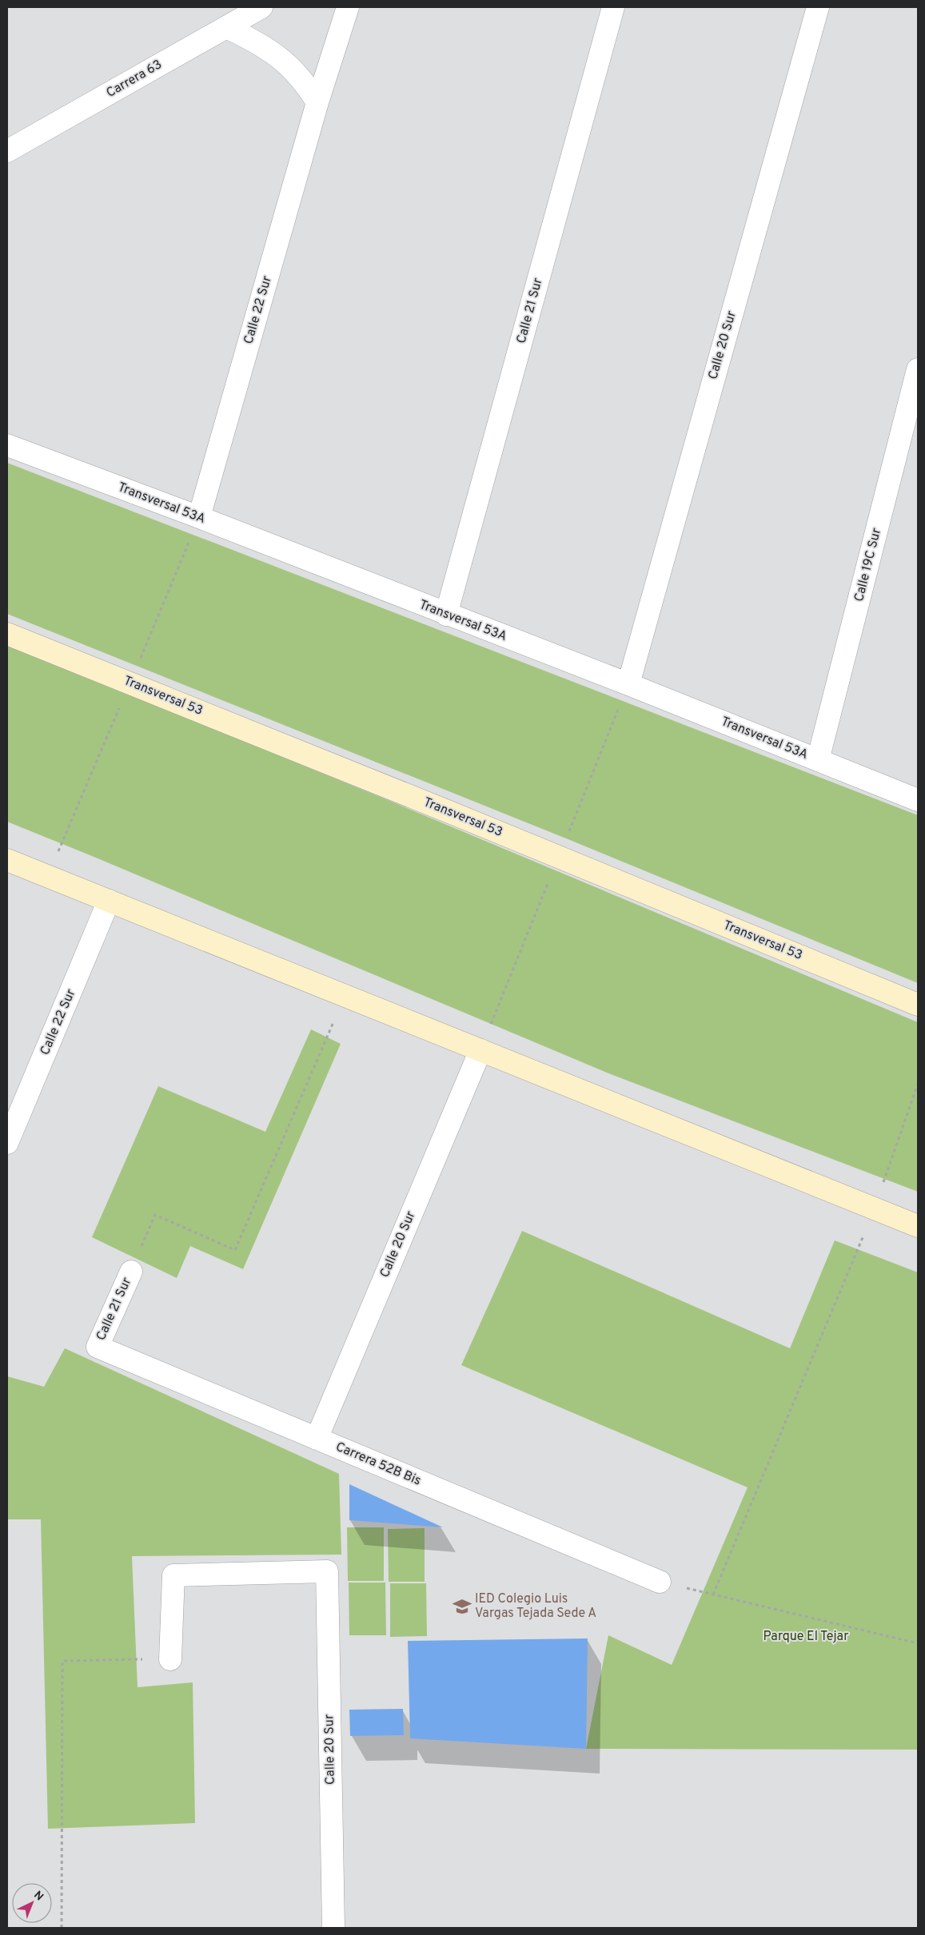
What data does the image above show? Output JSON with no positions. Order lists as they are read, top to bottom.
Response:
{
  "streets": {
    "street": [
      "Carrera 63",
      "Calle 22 Sur",
      "Calle 21 Sur",
      "Calle 20 Sur",
      "Transversal 53A",
      "Calle 19C Sur",
      "Transversal 53",
      "Carrera 52B Bis"
    ]
  },
  "crossings": [
    ["Calle 22 Sur", "Transversal 53A"],
    ["Calle 21 Sur", "Transversal 53A"],
    ["Calle 21 Sur", "Carrera 52B Bis"],
    ["Calle 20 Sur", "Transversal 53A"],
    ["Calle 20 Sur", "Carrera 52B Bis"],
    ["Transversal 53A", "Calle 19C Sur"]
  ],
  "parks": ["Parque El Tejar"],
  "places": {
    "school or university": ["IED Colegio Luis Vargas Tejada Sede A"]
  },
  "north": "top right"
}
